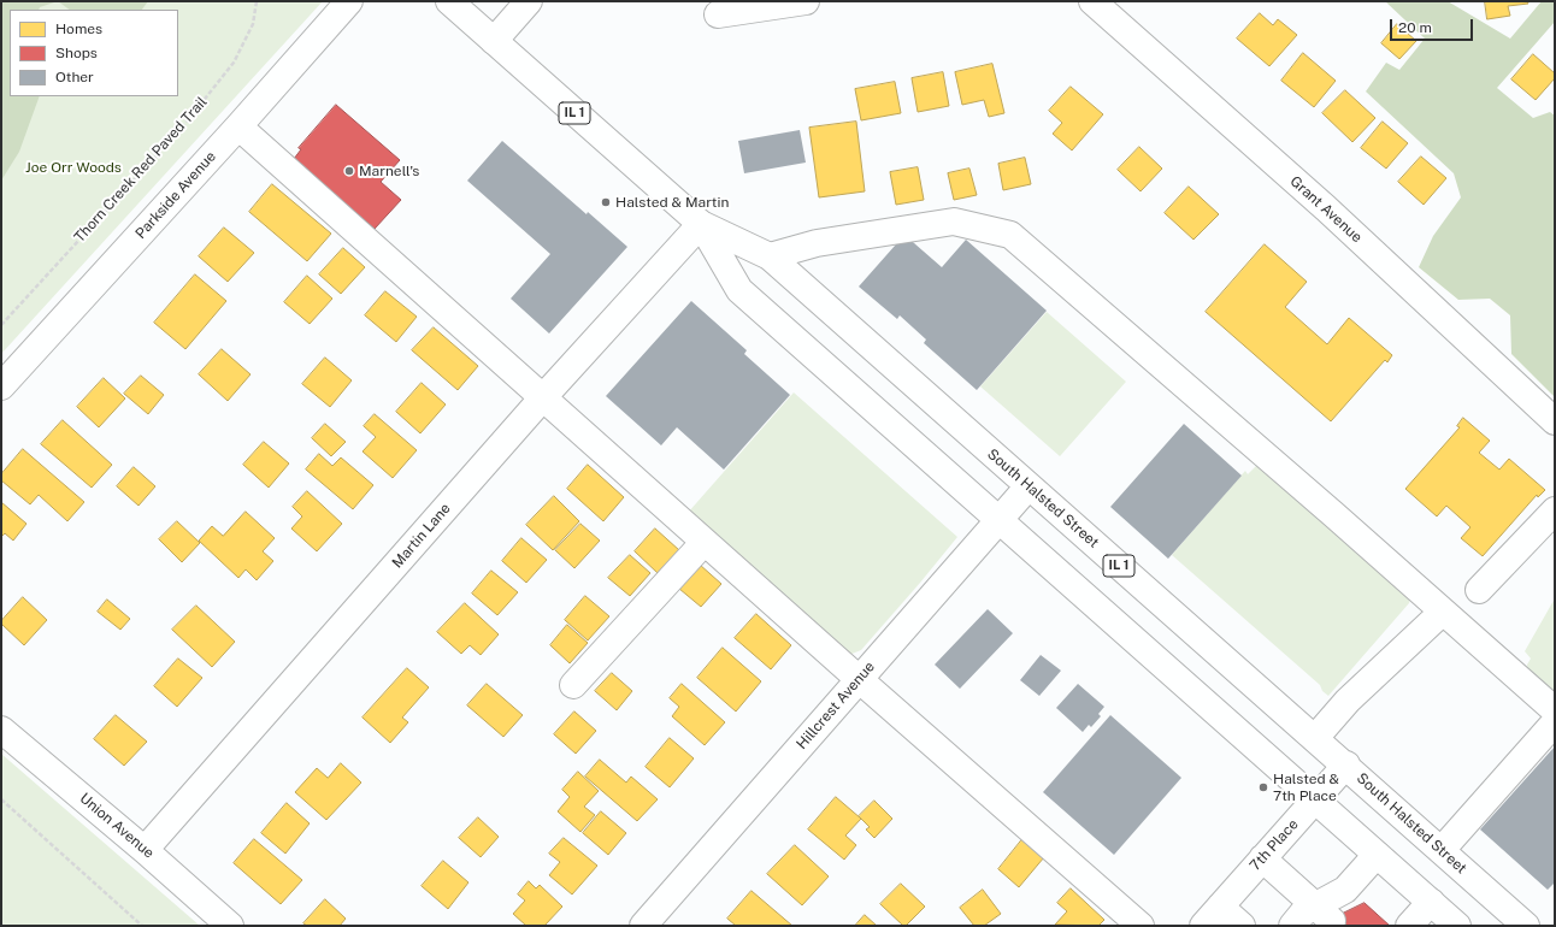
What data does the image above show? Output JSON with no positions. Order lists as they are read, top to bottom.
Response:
{
  "streets": {
    "street": [
      "IL 1",
      "Parkside Avenue",
      "Grant Avenue",
      "South Halsted Street",
      "Martin Lane",
      "Hillcrest Avenue",
      "Union Avenue",
      "7th Place"
    ],
    "path": ["Thorn Creek Red Paved Trail"]
  },
  "crossings": [
    ["South Halsted Street", "Martin Lane"],
    ["South Halsted Street", "Hillcrest Avenue"],
    ["South Halsted Street", "7th Place"],
    ["Martin Lane", "Union Avenue"]
  ],
  "parks": ["Joe Orr Woods"],
  "places": ["Marnell's", "Halsted & Martin", "Halsted & 7th Place"],
  "legend": ["Homes", "Shops", "Other"],
  "scale_bar": "20 m"
}
